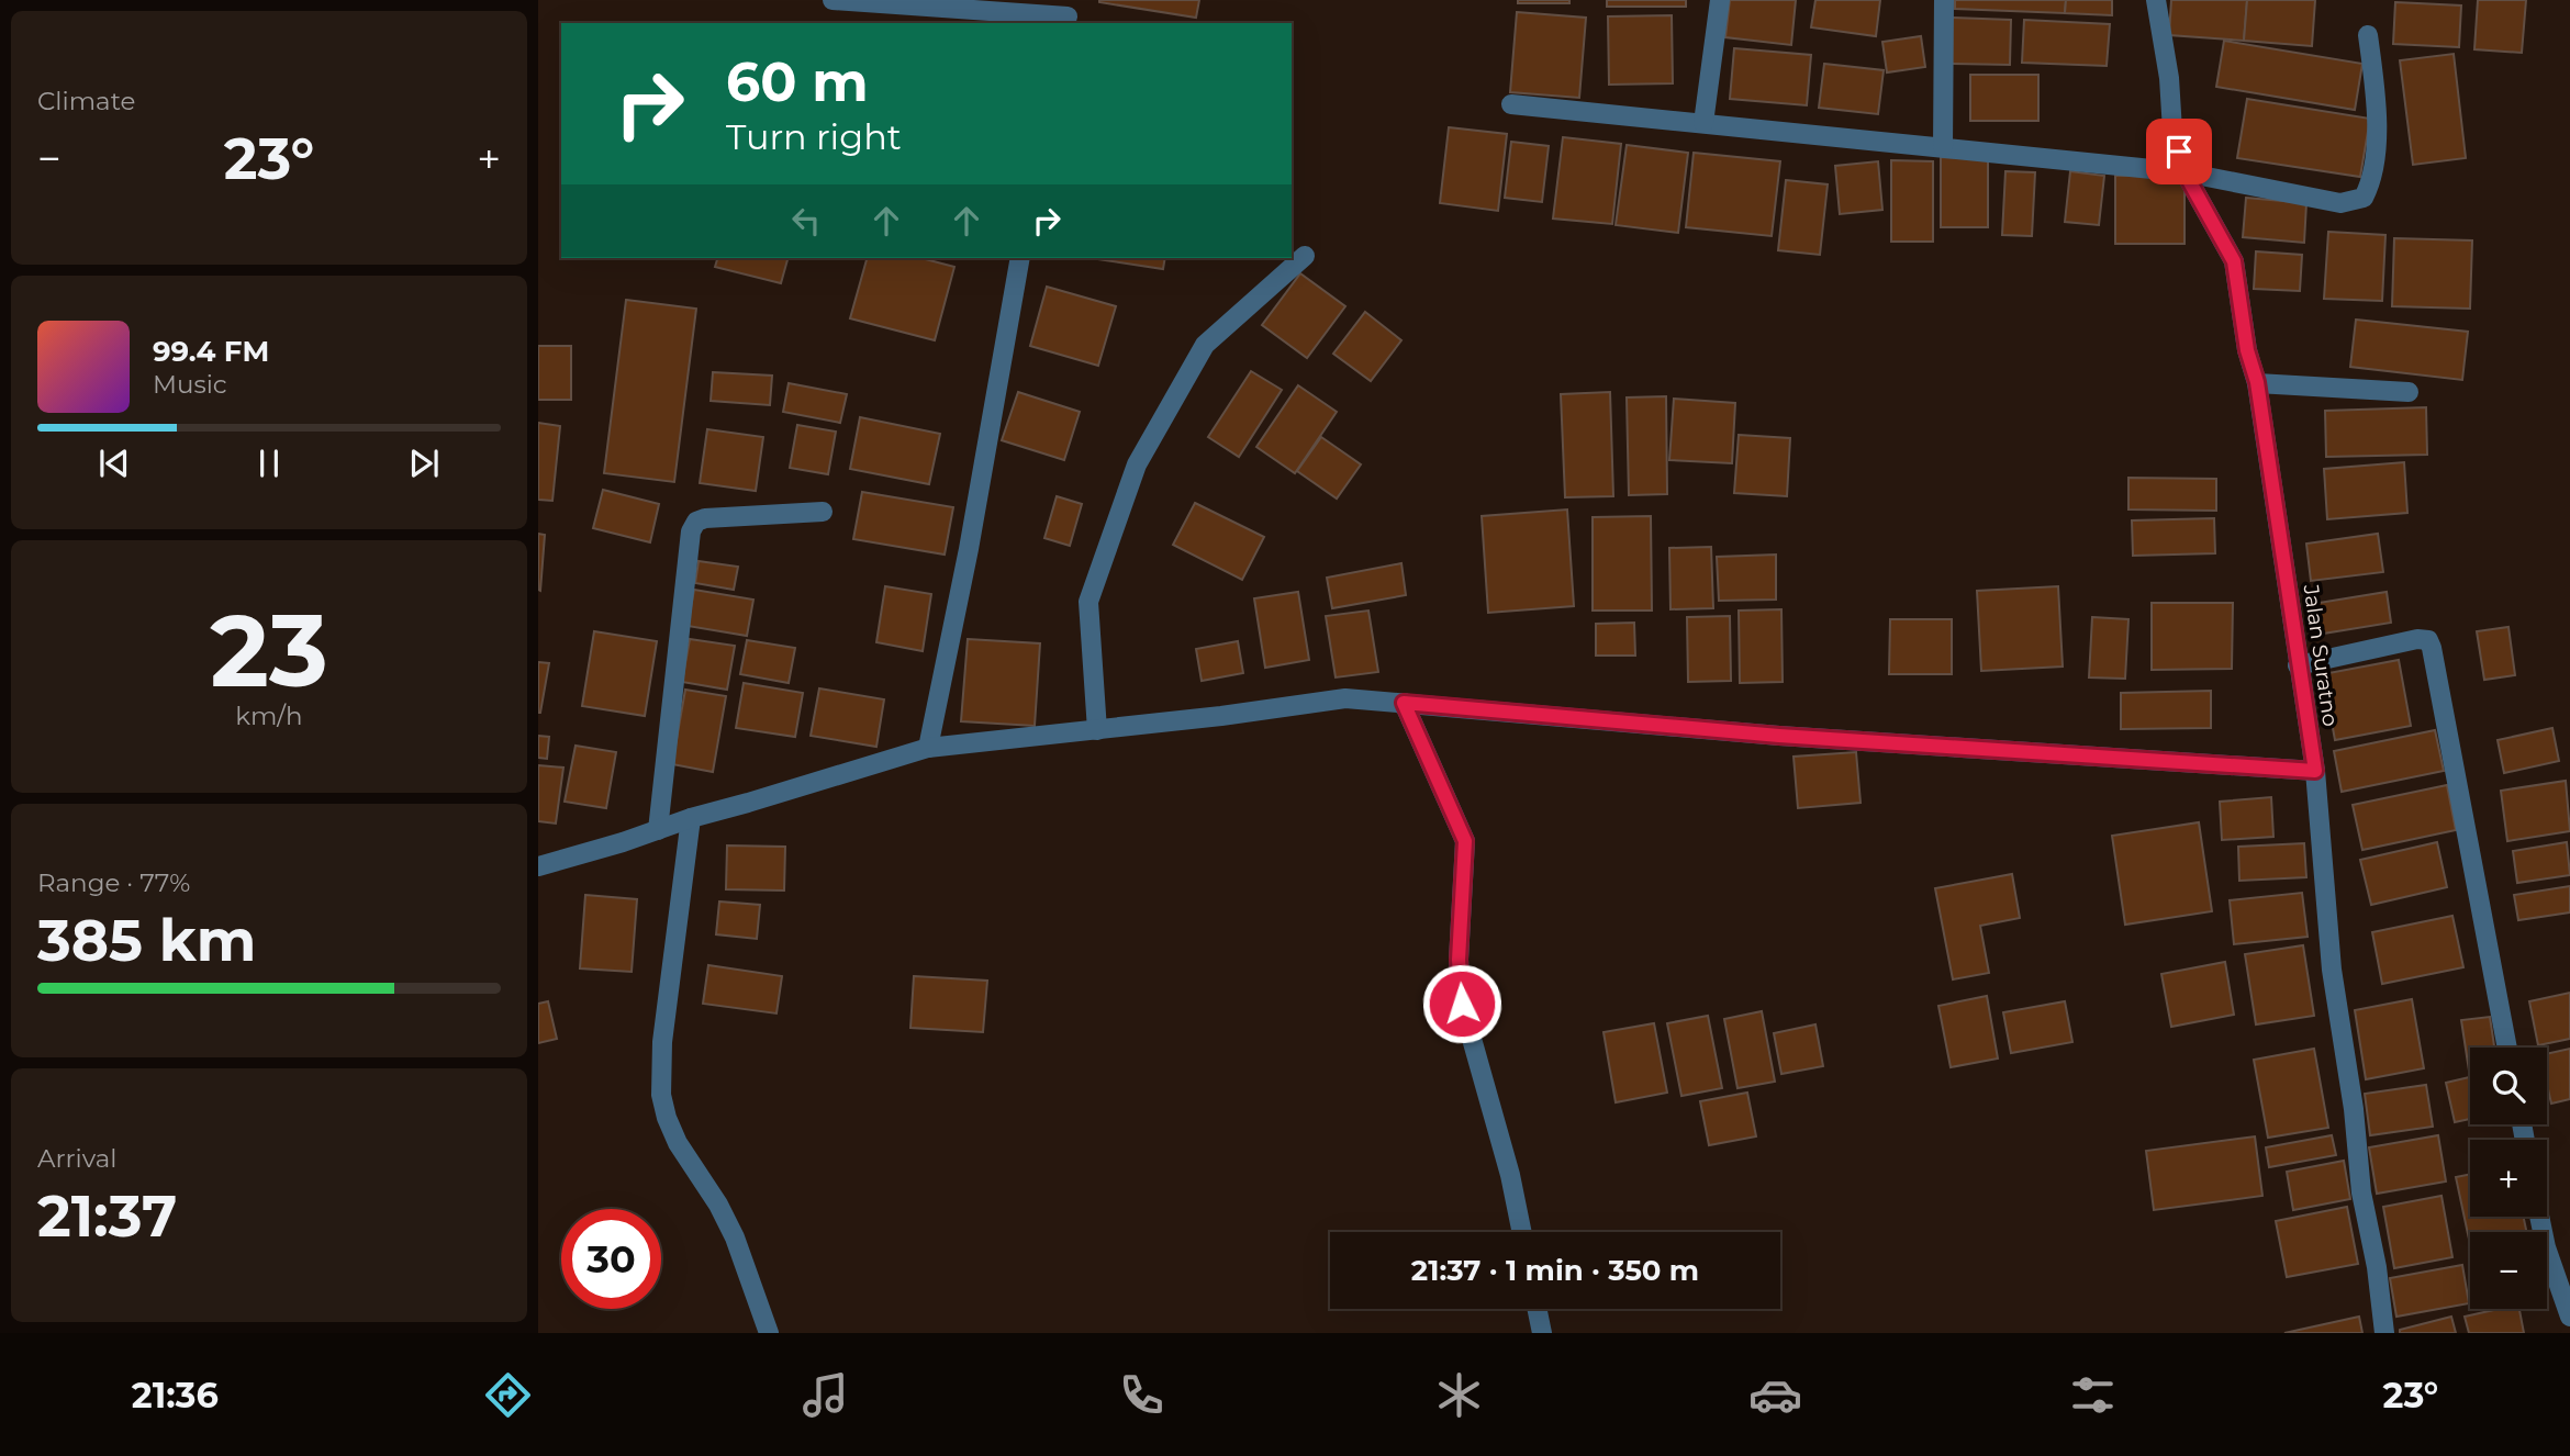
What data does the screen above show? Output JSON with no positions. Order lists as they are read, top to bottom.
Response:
{
  "streets": {
    "street": ["Jalan Suratno"]
  },
  "page": {
    "tile": [
      "Climate",
      ["23", "km/h"],
      ["Range · 77%", "385 km"],
      ["Arrival", "21:37"]
    ],
    "turn": ["60 m", "Turn right"],
    "heat": ["−", "23°", "+"],
    "song": ["99.4 FM", "Music"],
    "map_buttons": ["+", "−"],
    "limit": "30",
    "trip": "21:37 · 1 min · 350 m",
    "tabs": ["21:36", "23°"]
  }
}
